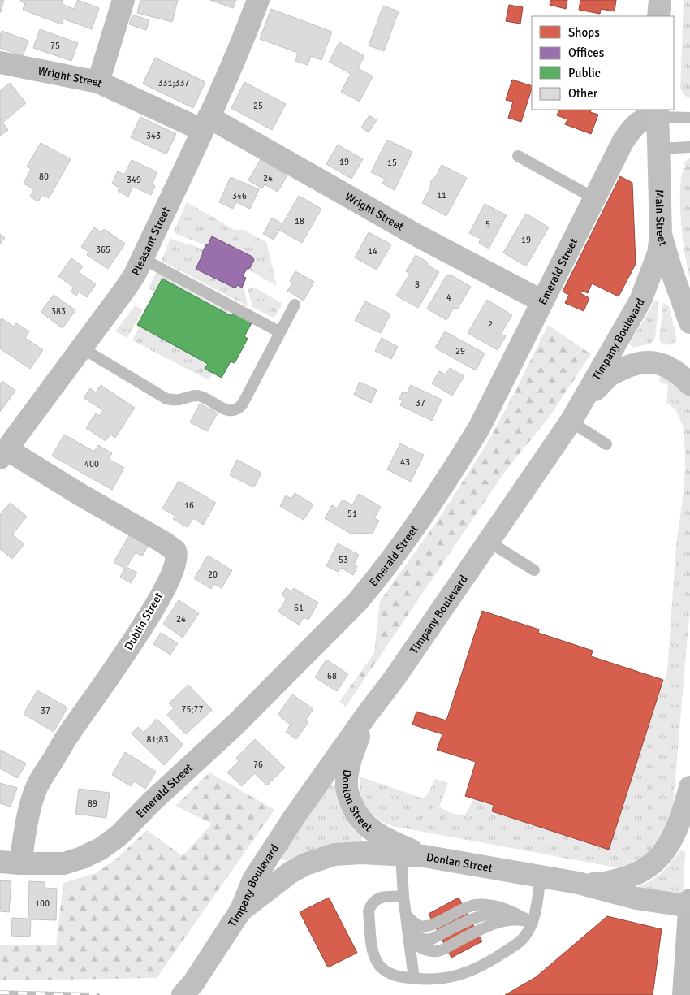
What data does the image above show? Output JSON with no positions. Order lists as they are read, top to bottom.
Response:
{
  "streets": {
    "main road": [
      "Main Street",
      "Timpany Boulevard",
      "Donlon Street",
      "Donlan Street"
    ],
    "street": [
      "Wright Street",
      "Pleasant Street",
      "Emerald Street",
      "Dublin Street"
    ]
  },
  "crossings": [
    ["Wright Street", "Pleasant Street"],
    ["Wright Street", "Emerald Street"],
    ["Main Street", "Emerald Street"],
    ["Main Street", "Timpany Boulevard"],
    ["Pleasant Street", "Dublin Street"],
    ["Emerald Street", "Dublin Street"],
    ["Timpany Boulevard", "Donlon Street"],
    ["Timpany Boulevard", "Donlan Street"],
    ["Donlon Street", "Donlan Street"]
  ],
  "house_numbers": [
    "75",
    "331;337",
    "25",
    "343",
    "19",
    "15",
    "80",
    "24",
    "349",
    "11",
    "346",
    "18",
    "5",
    "19",
    "365",
    "14",
    "8",
    "4",
    "383",
    "2",
    "29",
    "37",
    "43",
    "400",
    "16",
    "51",
    "53",
    "20",
    "61",
    "24",
    "68",
    "75;77",
    "37",
    "81;83",
    "76",
    "89",
    "100"
  ],
  "legend": [
    "Shops",
    "Offices",
    "Public",
    "Other"
  ]
}
